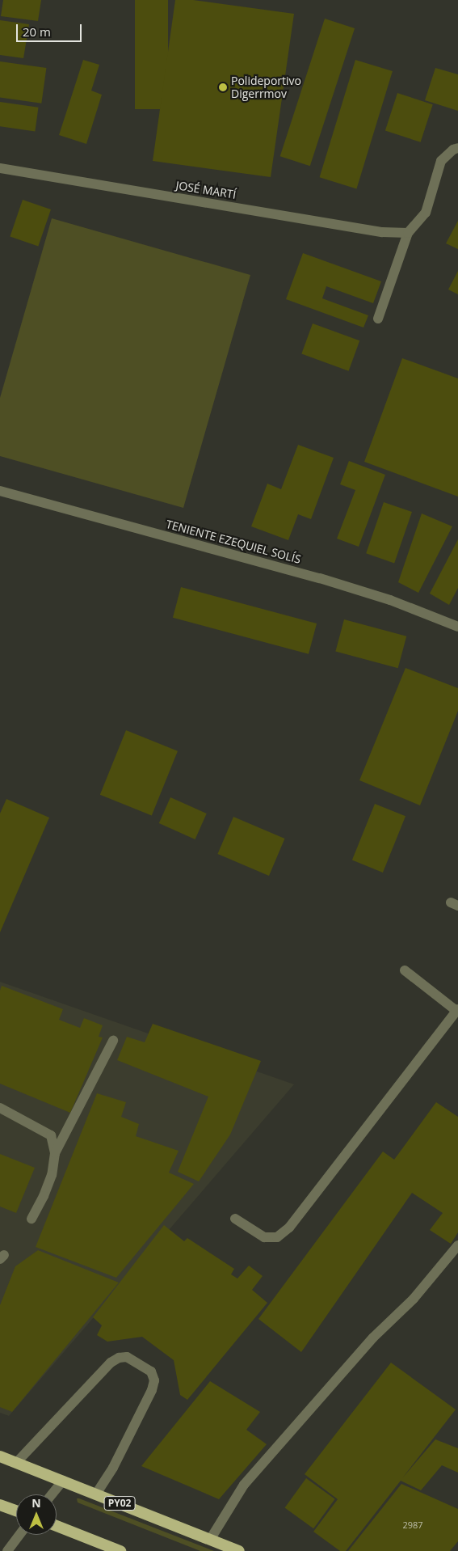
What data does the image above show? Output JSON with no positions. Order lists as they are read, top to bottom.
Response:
{
  "streets": {
    "highway": ["PY02"],
    "street": ["JOSÉ MARTÍ", "TENIENTE EZEQUIEL SOLÍS"]
  },
  "places": ["Polideportivo Digerrmov"],
  "house_numbers": ["2987"],
  "scale_bar": "20 m",
  "north": "top"
}
